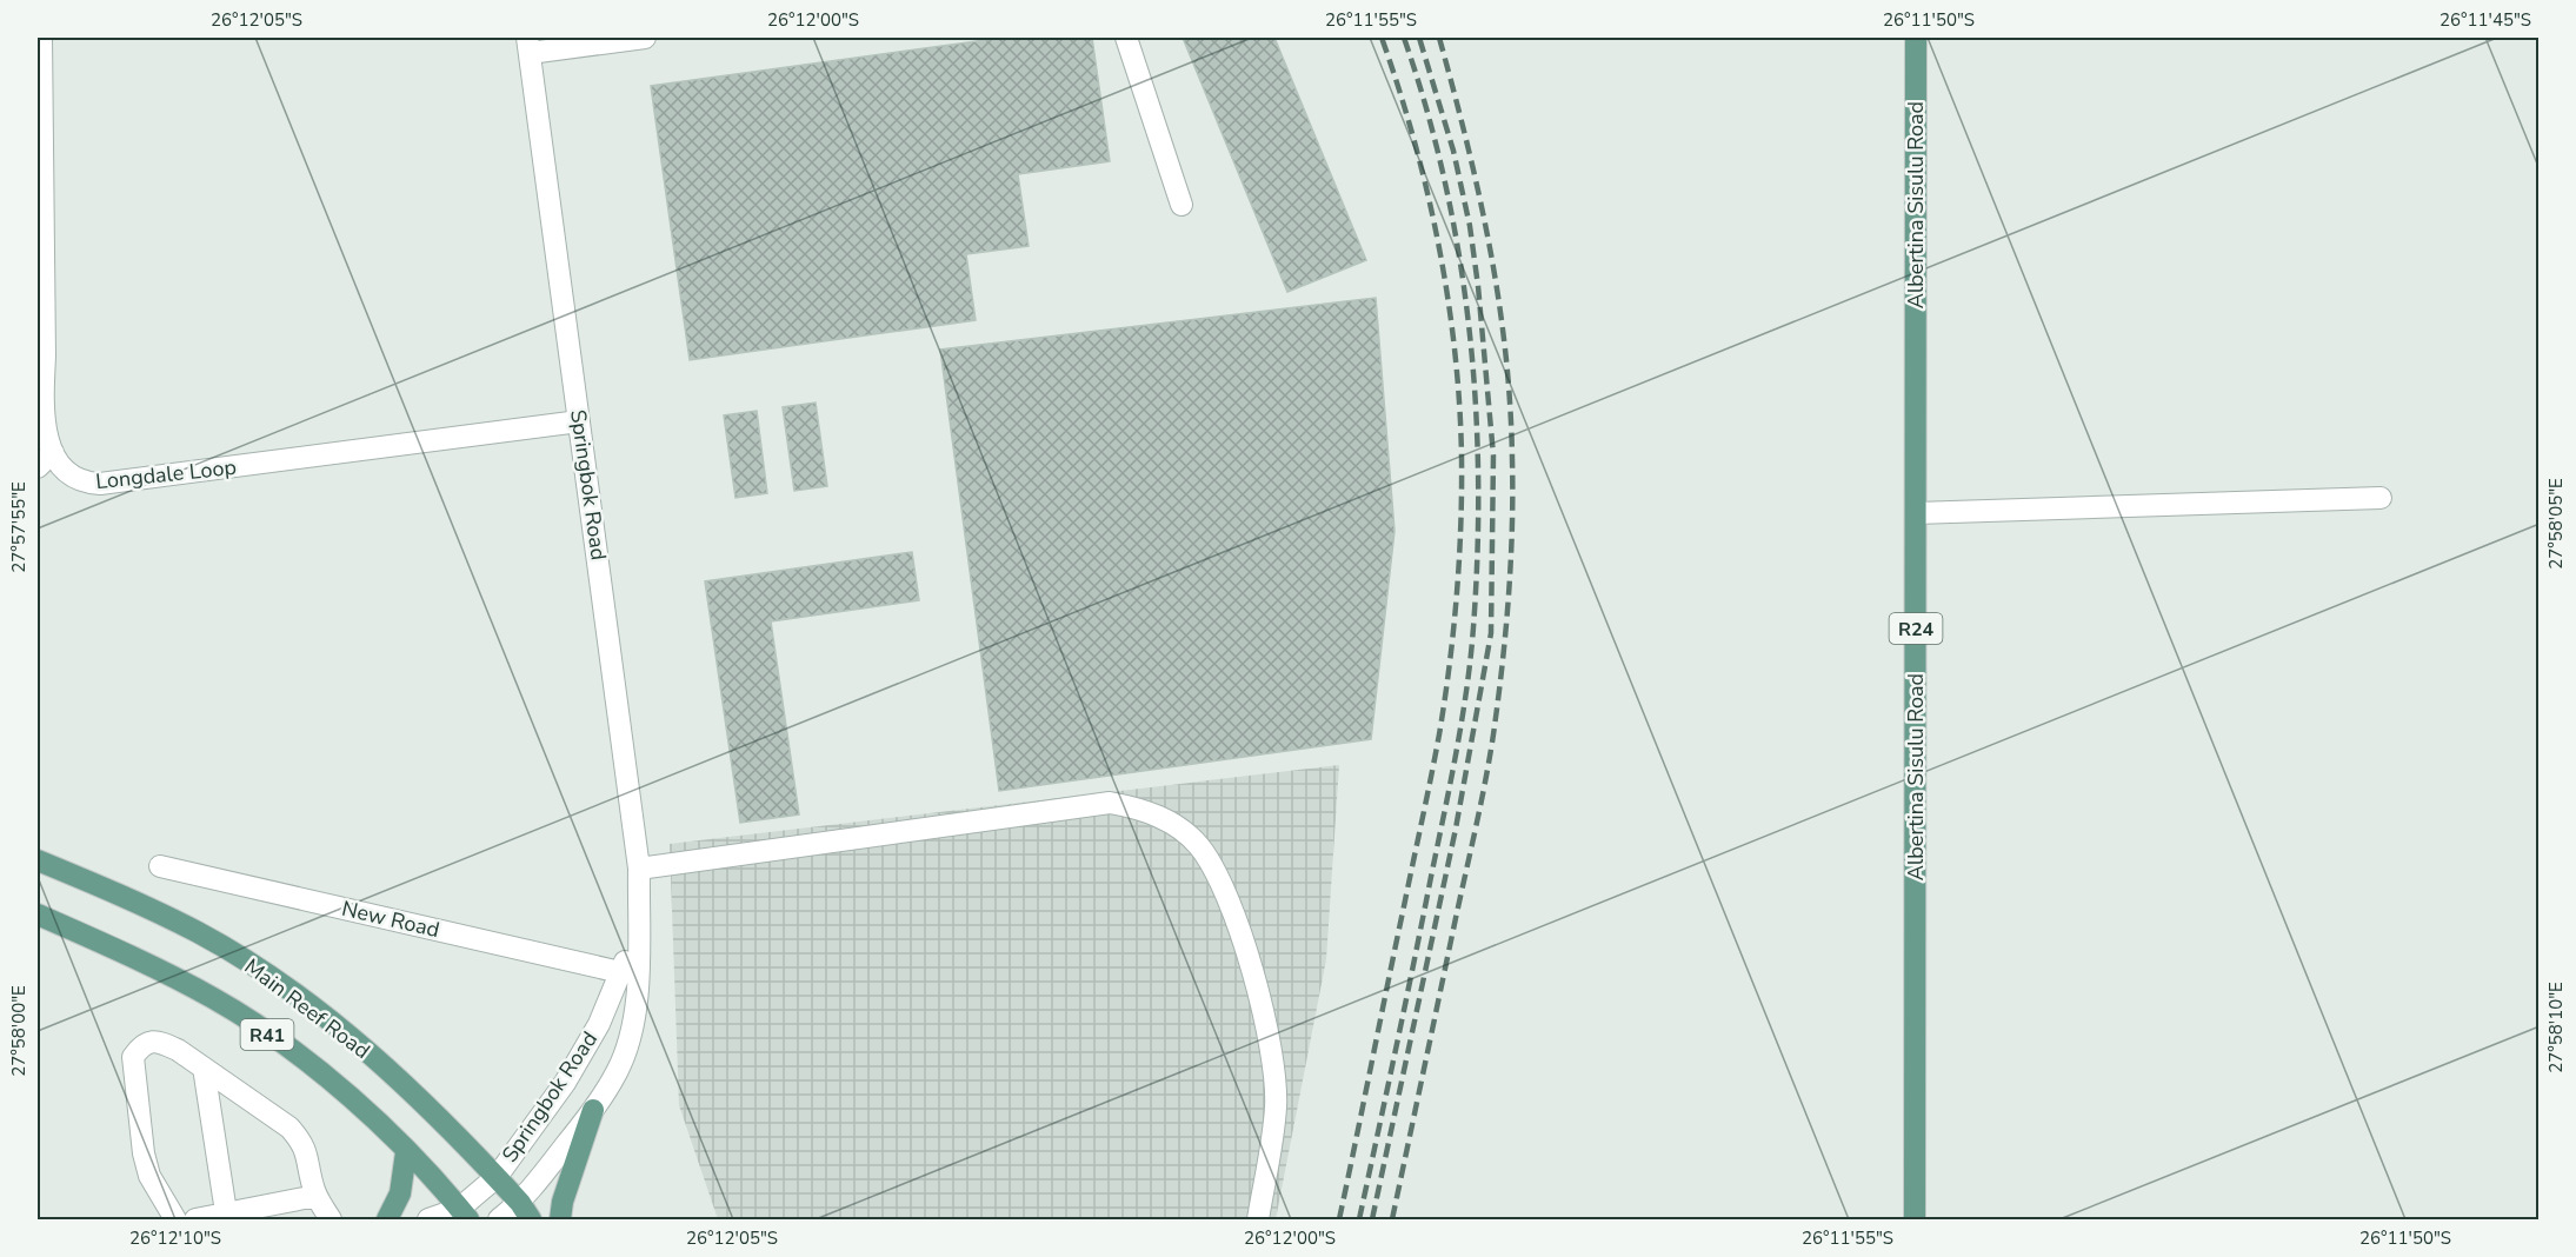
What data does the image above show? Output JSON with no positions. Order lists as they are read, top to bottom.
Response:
{
  "streets": {
    "main road": [
      "Albertina Sisulu Road",
      "R24",
      "Main Reef Road",
      "R41"
    ],
    "street": ["Longdale Loop", "Springbok Road", "New Road"]
  },
  "crossings": [
    ["Longdale Loop", "Springbok Road"],
    ["Springbok Road", "New Road"],
    ["Springbok Road", "Main Reef Road"]
  ],
  "coordinates": [
    "26°12'05\"S",
    "26°12'00\"S",
    "26°11'55\"S",
    "26°11'50\"S",
    "26°11'45\"S",
    "27°58'05\"E",
    "27°57'55\"E",
    "27°58'10\"E",
    "27°58'00\"E",
    "26°12'10\"S"
  ]
}
